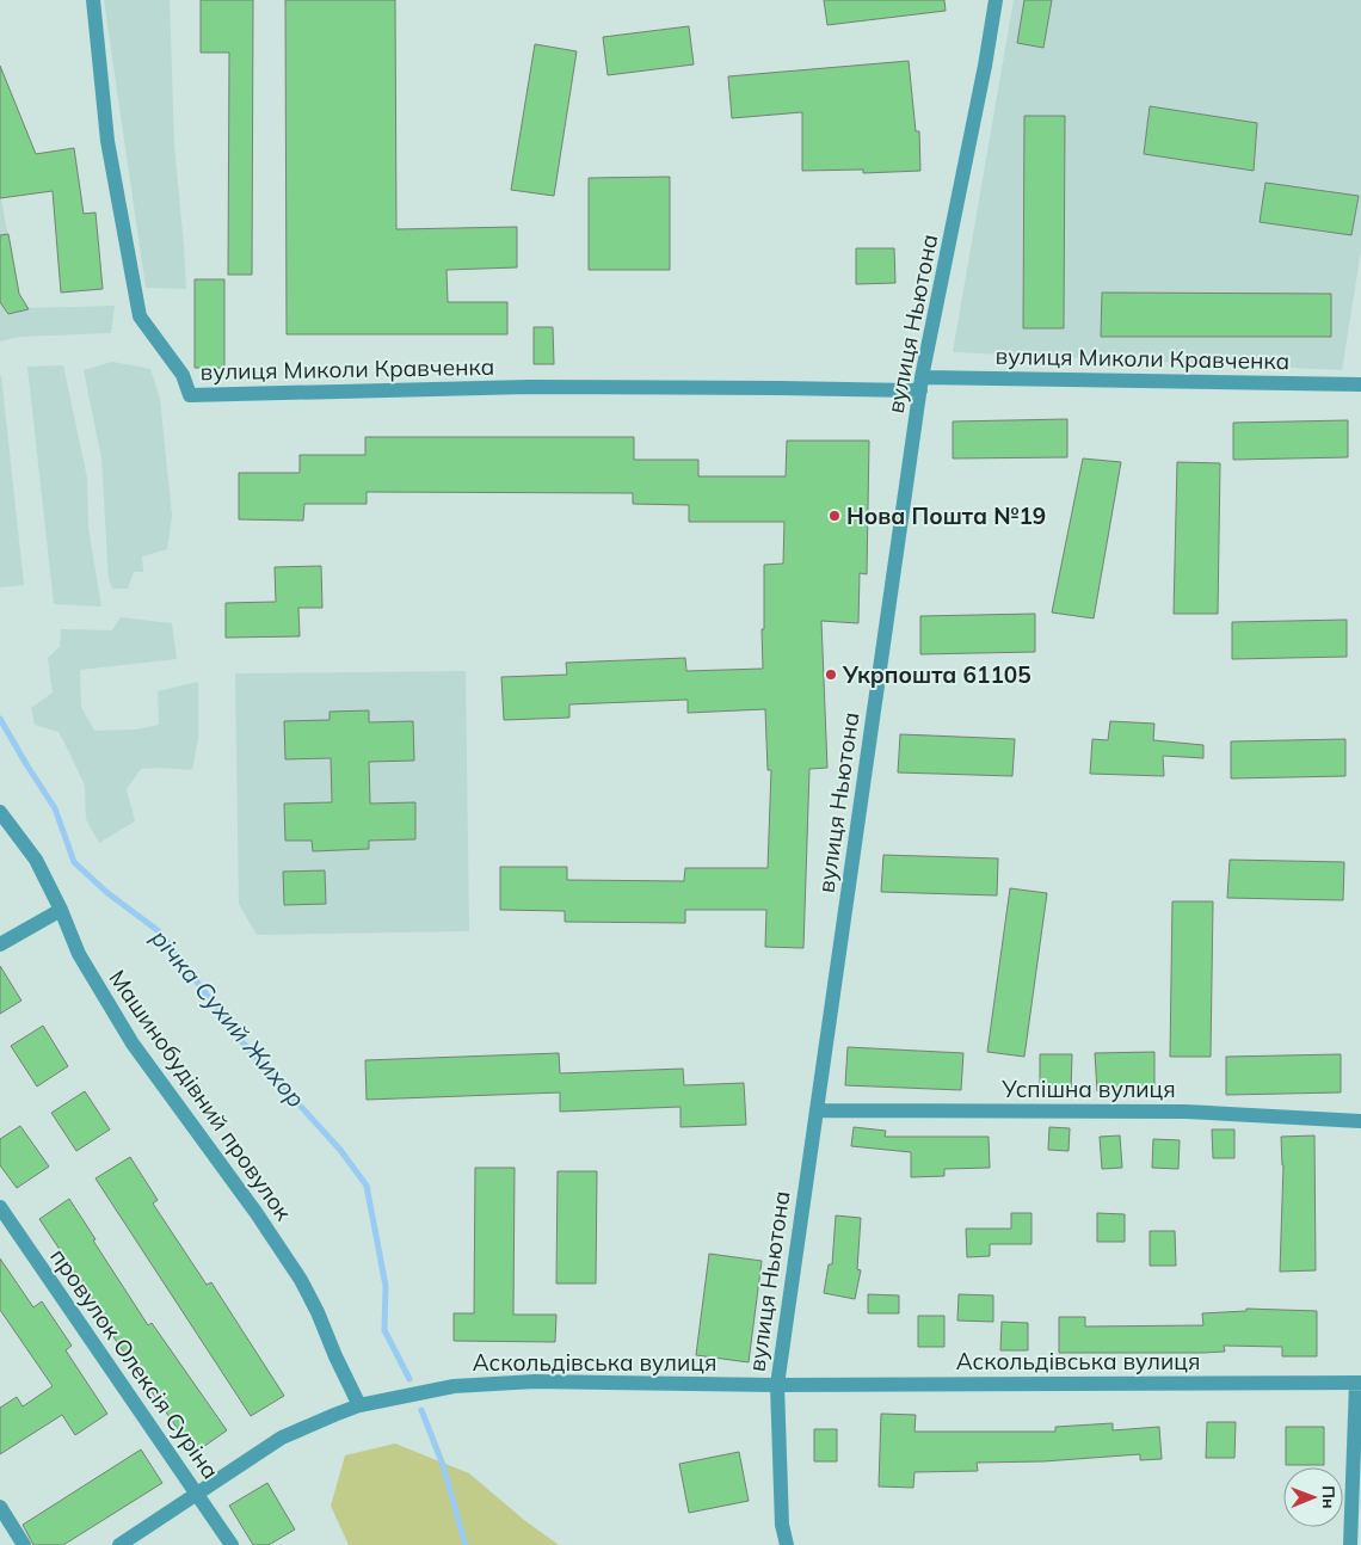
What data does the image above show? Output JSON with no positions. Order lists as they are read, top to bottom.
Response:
{
  "streets": {
    "street": [
      "вулиця Ньютона",
      "вулиця Миколи Кравченка",
      "Успішна вулиця",
      "Машинобудівний провулок",
      "Аскольдівська вулиця",
      "провулок Олексія Суріна"
    ]
  },
  "crossings": [
    ["вулиця Ньютона", "вулиця Миколи Кравченка"],
    ["вулиця Ньютона", "Успішна вулиця"],
    ["вулиця Ньютона", "Аскольдівська вулиця"],
    ["Машинобудівний провулок", "Аскольдівська вулиця"],
    ["Аскольдівська вулиця", "провулок Олексія Суріна"]
  ],
  "water": ["річка Сухий Жихор"],
  "places": ["Нова Пошта №19", "Укрпошта 61105"],
  "north": "right"
}
